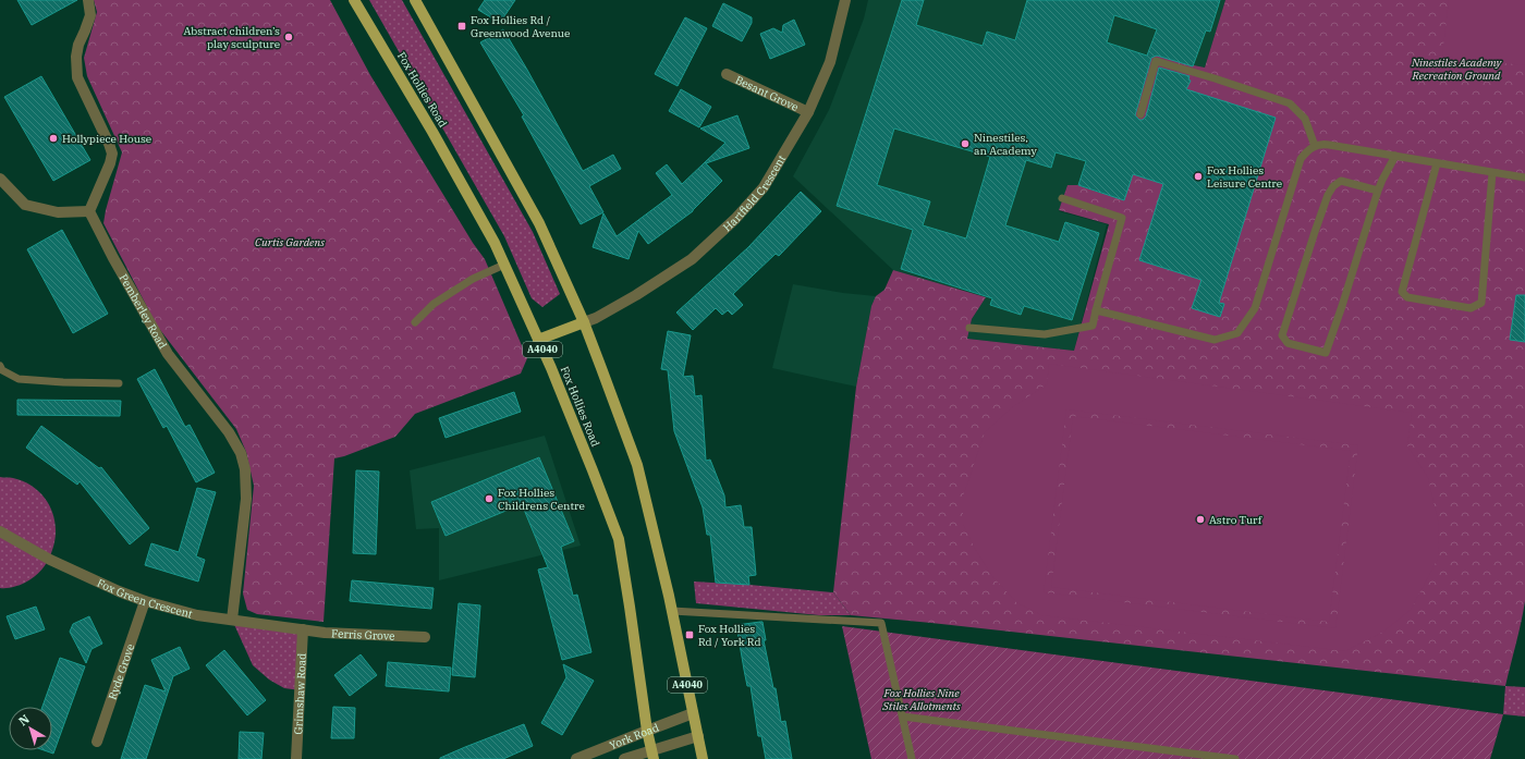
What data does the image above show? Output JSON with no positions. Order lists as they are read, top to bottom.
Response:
{
  "streets": {
    "main road": ["Fox Hollies Road", "A4040"],
    "street": [
      "Besant Grove",
      "Hartfield Crescent",
      "Pemberley Road",
      "Fox Green Crescent",
      "Ferris Grove",
      "Ryde Grove",
      "Grimshaw Road",
      "York Road"
    ]
  },
  "crossings": [
    ["Fox Hollies Road", "York Road"],
    ["Besant Grove", "Hartfield Crescent"],
    ["Hartfield Crescent", "A4040"],
    ["Pemberley Road", "Fox Green Crescent"],
    ["A4040", "York Road"],
    ["Fox Green Crescent", "Ferris Grove"],
    ["Fox Green Crescent", "Ryde Grove"],
    ["Fox Green Crescent", "Grimshaw Road"],
    ["Ferris Grove", "Grimshaw Road"]
  ],
  "parks": ["Ninestiles Academy Recreation Ground", "Curtis Gardens", "Fox Hollies Nine Stiles Allotments"],
  "places": {
    "transit": ["Fox Hollies Rd / Greenwood Avenue", "Fox Hollies Rd / York Rd"],
    "other": [
      "Abstract children’s play sculpture",
      "Hollypiece House",
      "Ninestiles, an Academy",
      "Fox Hollies Leisure Centre",
      "Fox Hollies Childrens Centre",
      "Astro Turf"
    ]
  },
  "north": "top left"
}
